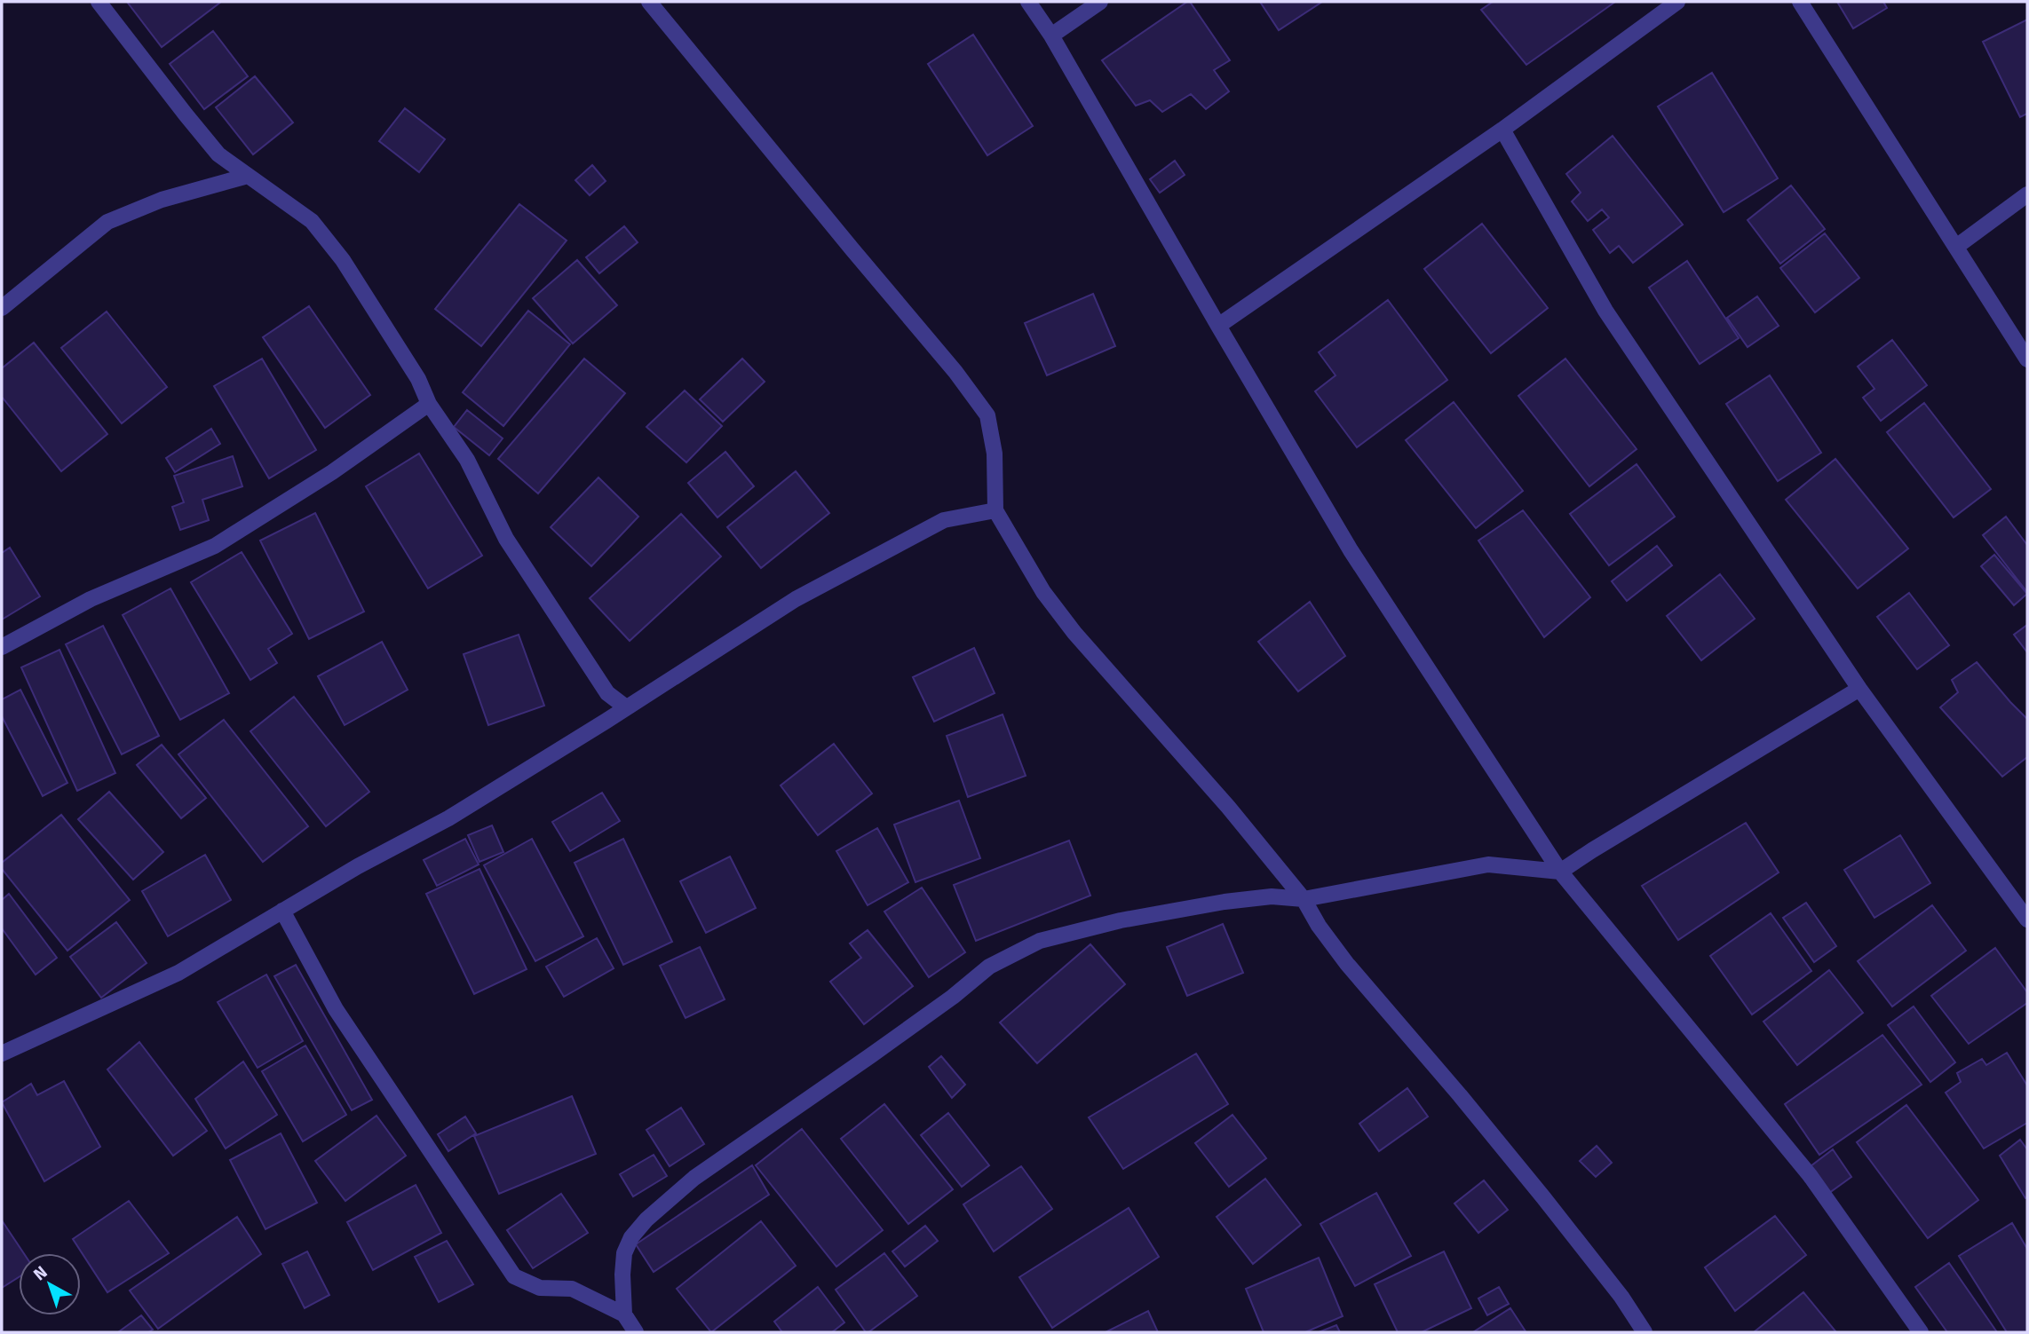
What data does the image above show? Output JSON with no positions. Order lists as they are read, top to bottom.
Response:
{
  "north": "top left"
}
